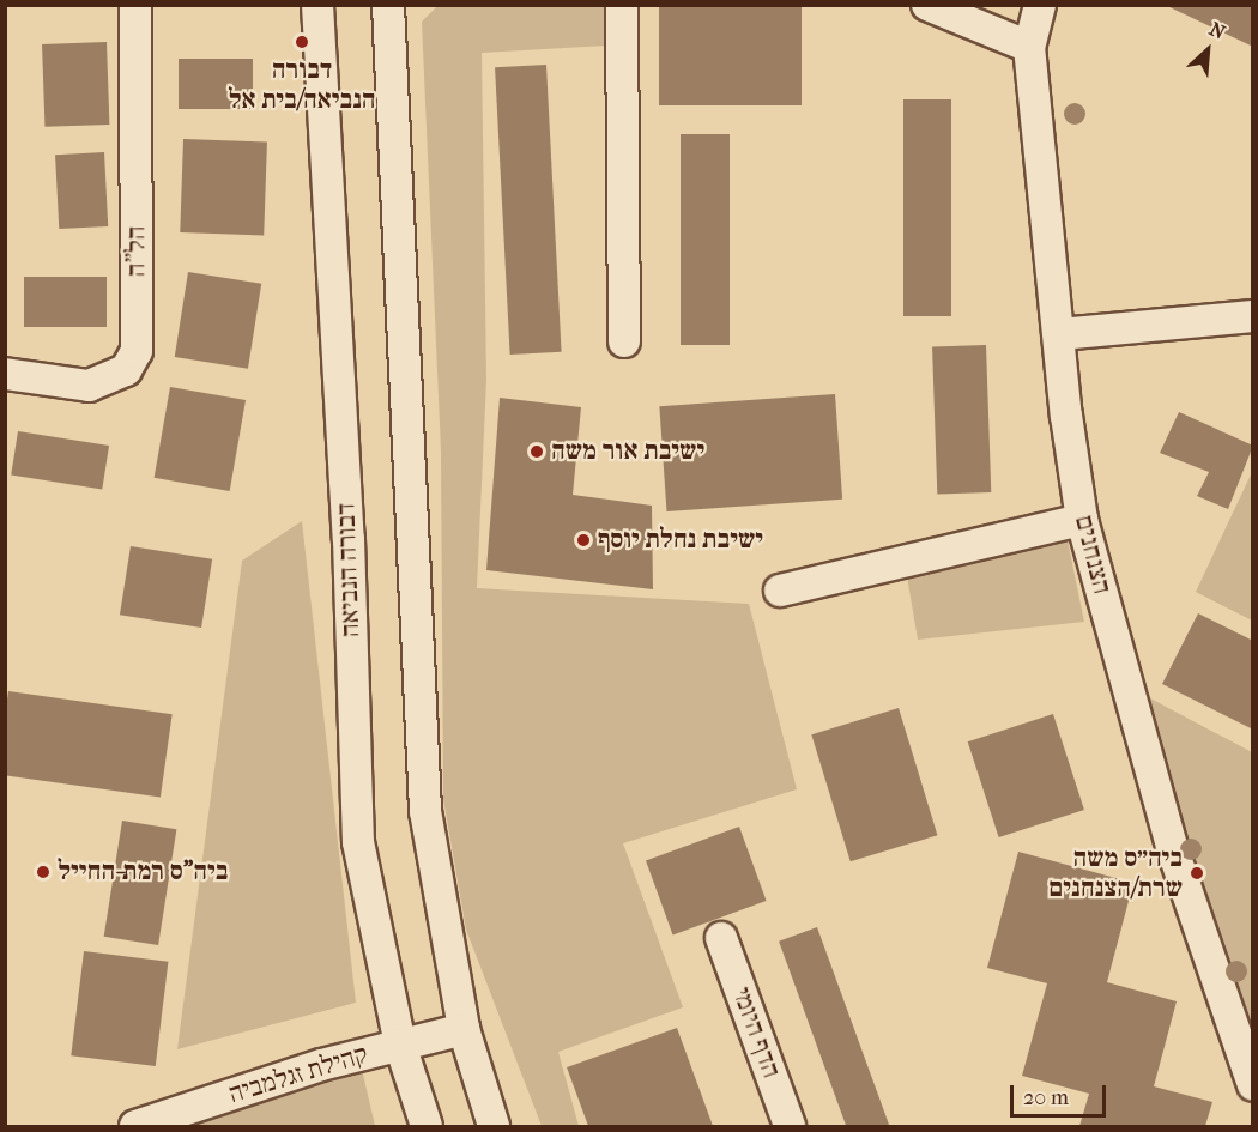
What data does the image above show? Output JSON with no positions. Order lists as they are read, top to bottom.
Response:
{
  "streets": {
    "street": [
      "הל\"ה",
      "הצנחנים",
      "דבורה הנביאה",
      "הדף היומי",
      "קהילת זגלמביה"
    ]
  },
  "crossings": [
    ["דבורה הנביאה", "קהילת זגלמביה"]
  ],
  "places": [
    "דבורה הנביאה/בית אל",
    "ישיבת אור משה",
    "ישיבת נחלת יוסף",
    "ביה\"ס רמת-החייל",
    "ביה״ס משה שרת/הצנחנים"
  ],
  "scale_bar": "20 m",
  "north": "top right"
}
